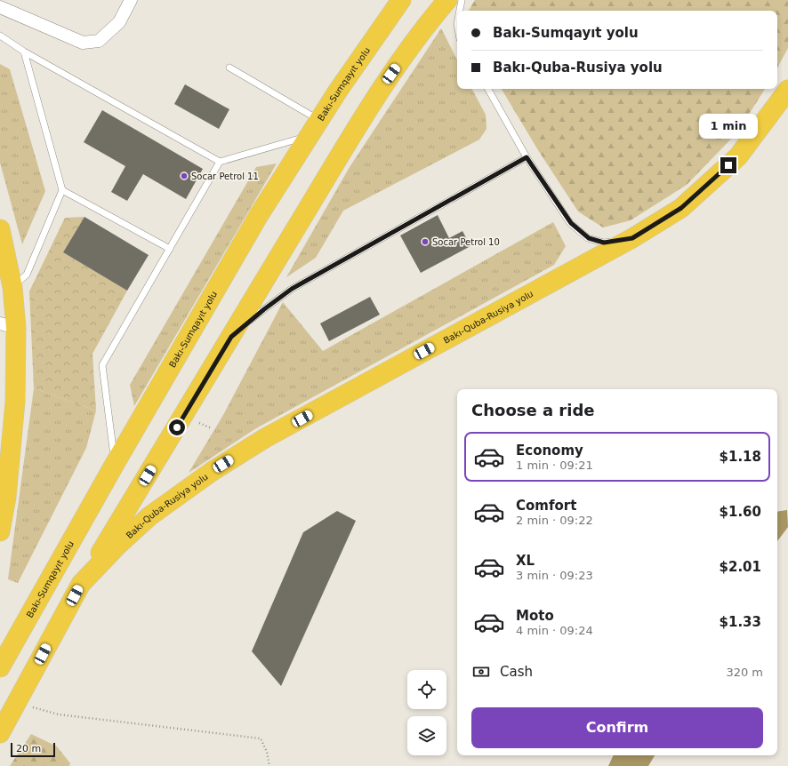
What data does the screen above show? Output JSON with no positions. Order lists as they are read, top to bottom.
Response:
{
  "streets": {
    "highway": ["Bakı-Sumqayıt yolu", "Bakı-Quba-Rusiya yolu"]
  },
  "places": ["Socar Petrol 11", "Socar Petrol 10"],
  "scale_bar": "20 m",
  "page": {
    "banner": ["Bakı-Sumqayıt yolu", "Bakı-Quba-Rusiya yolu"],
    "bubble": "1 min",
    "heading": "Choose a ride",
    "list": [
      {
        "name": "Economy",
        "note": "1 min · 09:21",
        "value": "$1.18"
      },
      {
        "name": "Comfort",
        "note": "2 min · 09:22",
        "value": "$1.60"
      },
      {
        "name": "XL",
        "note": "3 min · 09:23",
        "value": "$2.01"
      },
      {
        "name": "Moto",
        "note": "4 min · 09:24",
        "value": "$1.33"
      }
    ],
    "pay": ["Cash", "320 m"],
    "buttons": "Confirm",
    "scale": "20 m"
  }
}
